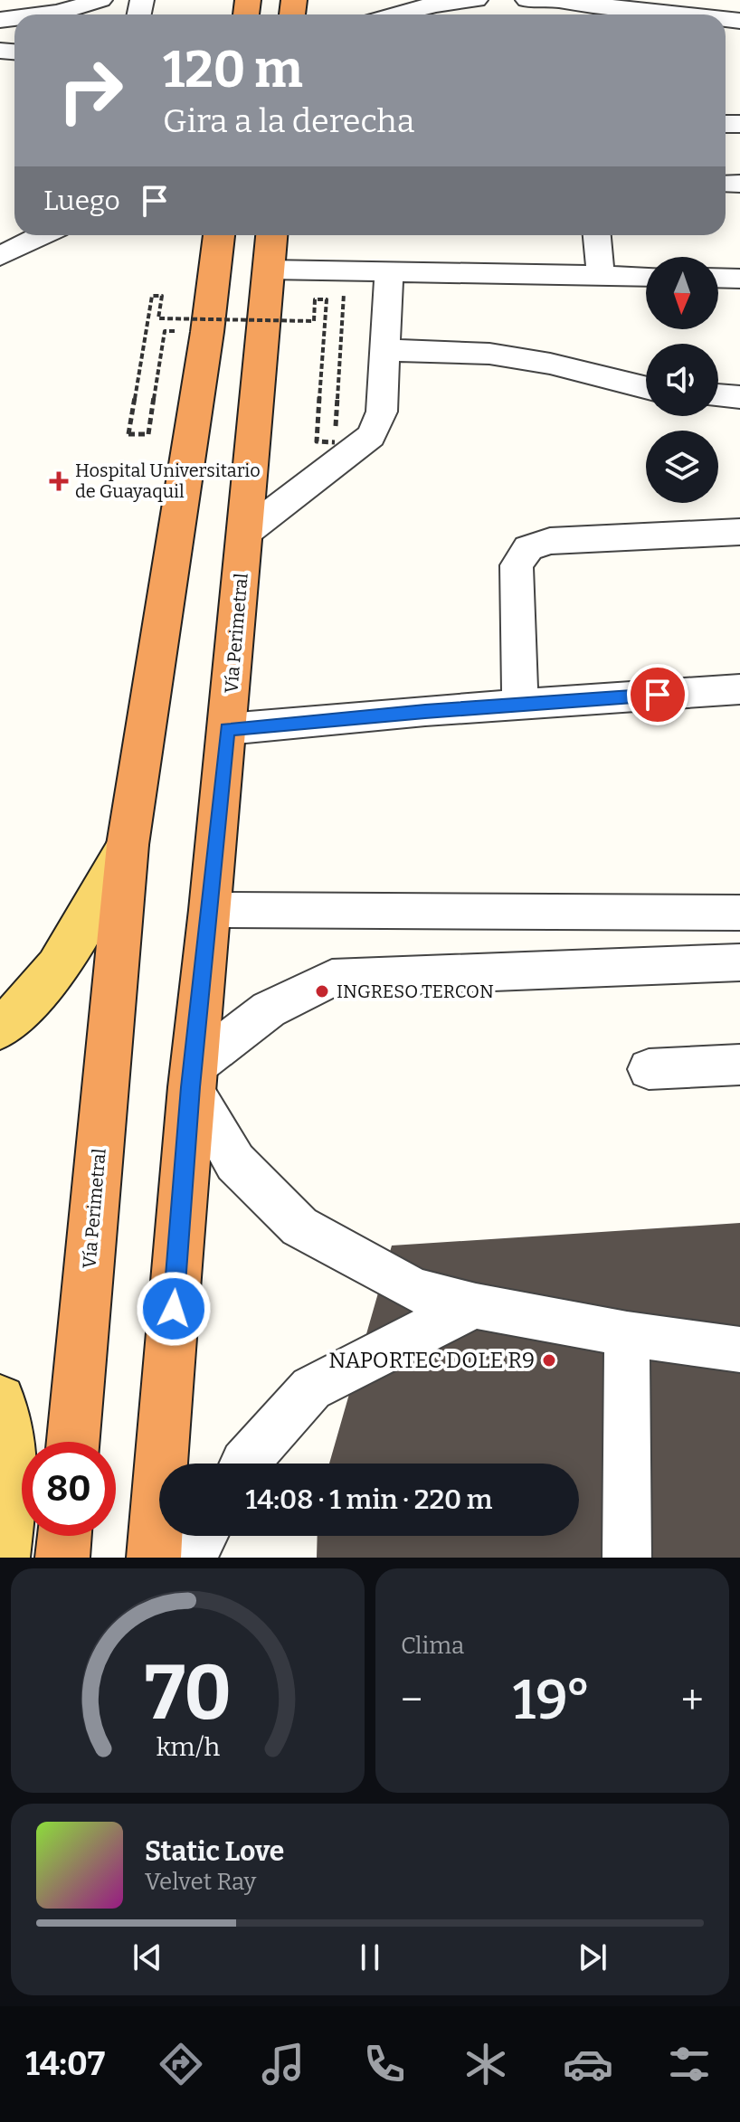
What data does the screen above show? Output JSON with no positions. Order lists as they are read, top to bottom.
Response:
{
  "streets": {
    "highway": ["Vía Perimetral"]
  },
  "places": {
    "health": ["Hospital Universitario de Guayaquil"],
    "other": ["INGRESO TERCON", "NAPORTEC DOLE R9"]
  },
  "north": "bottom",
  "page": {
    "turn": ["120 m", "Gira a la derecha"],
    "then": "Luego",
    "limit": "80",
    "trip": "14:08 · 1 min · 220 m",
    "tile": "Clima",
    "heat": ["−", "19°", "+"],
    "song": ["Static Love", "Velvet Ray"],
    "tabs": "14:07",
    "gauge": ["70", "km/h"]
  }
}
